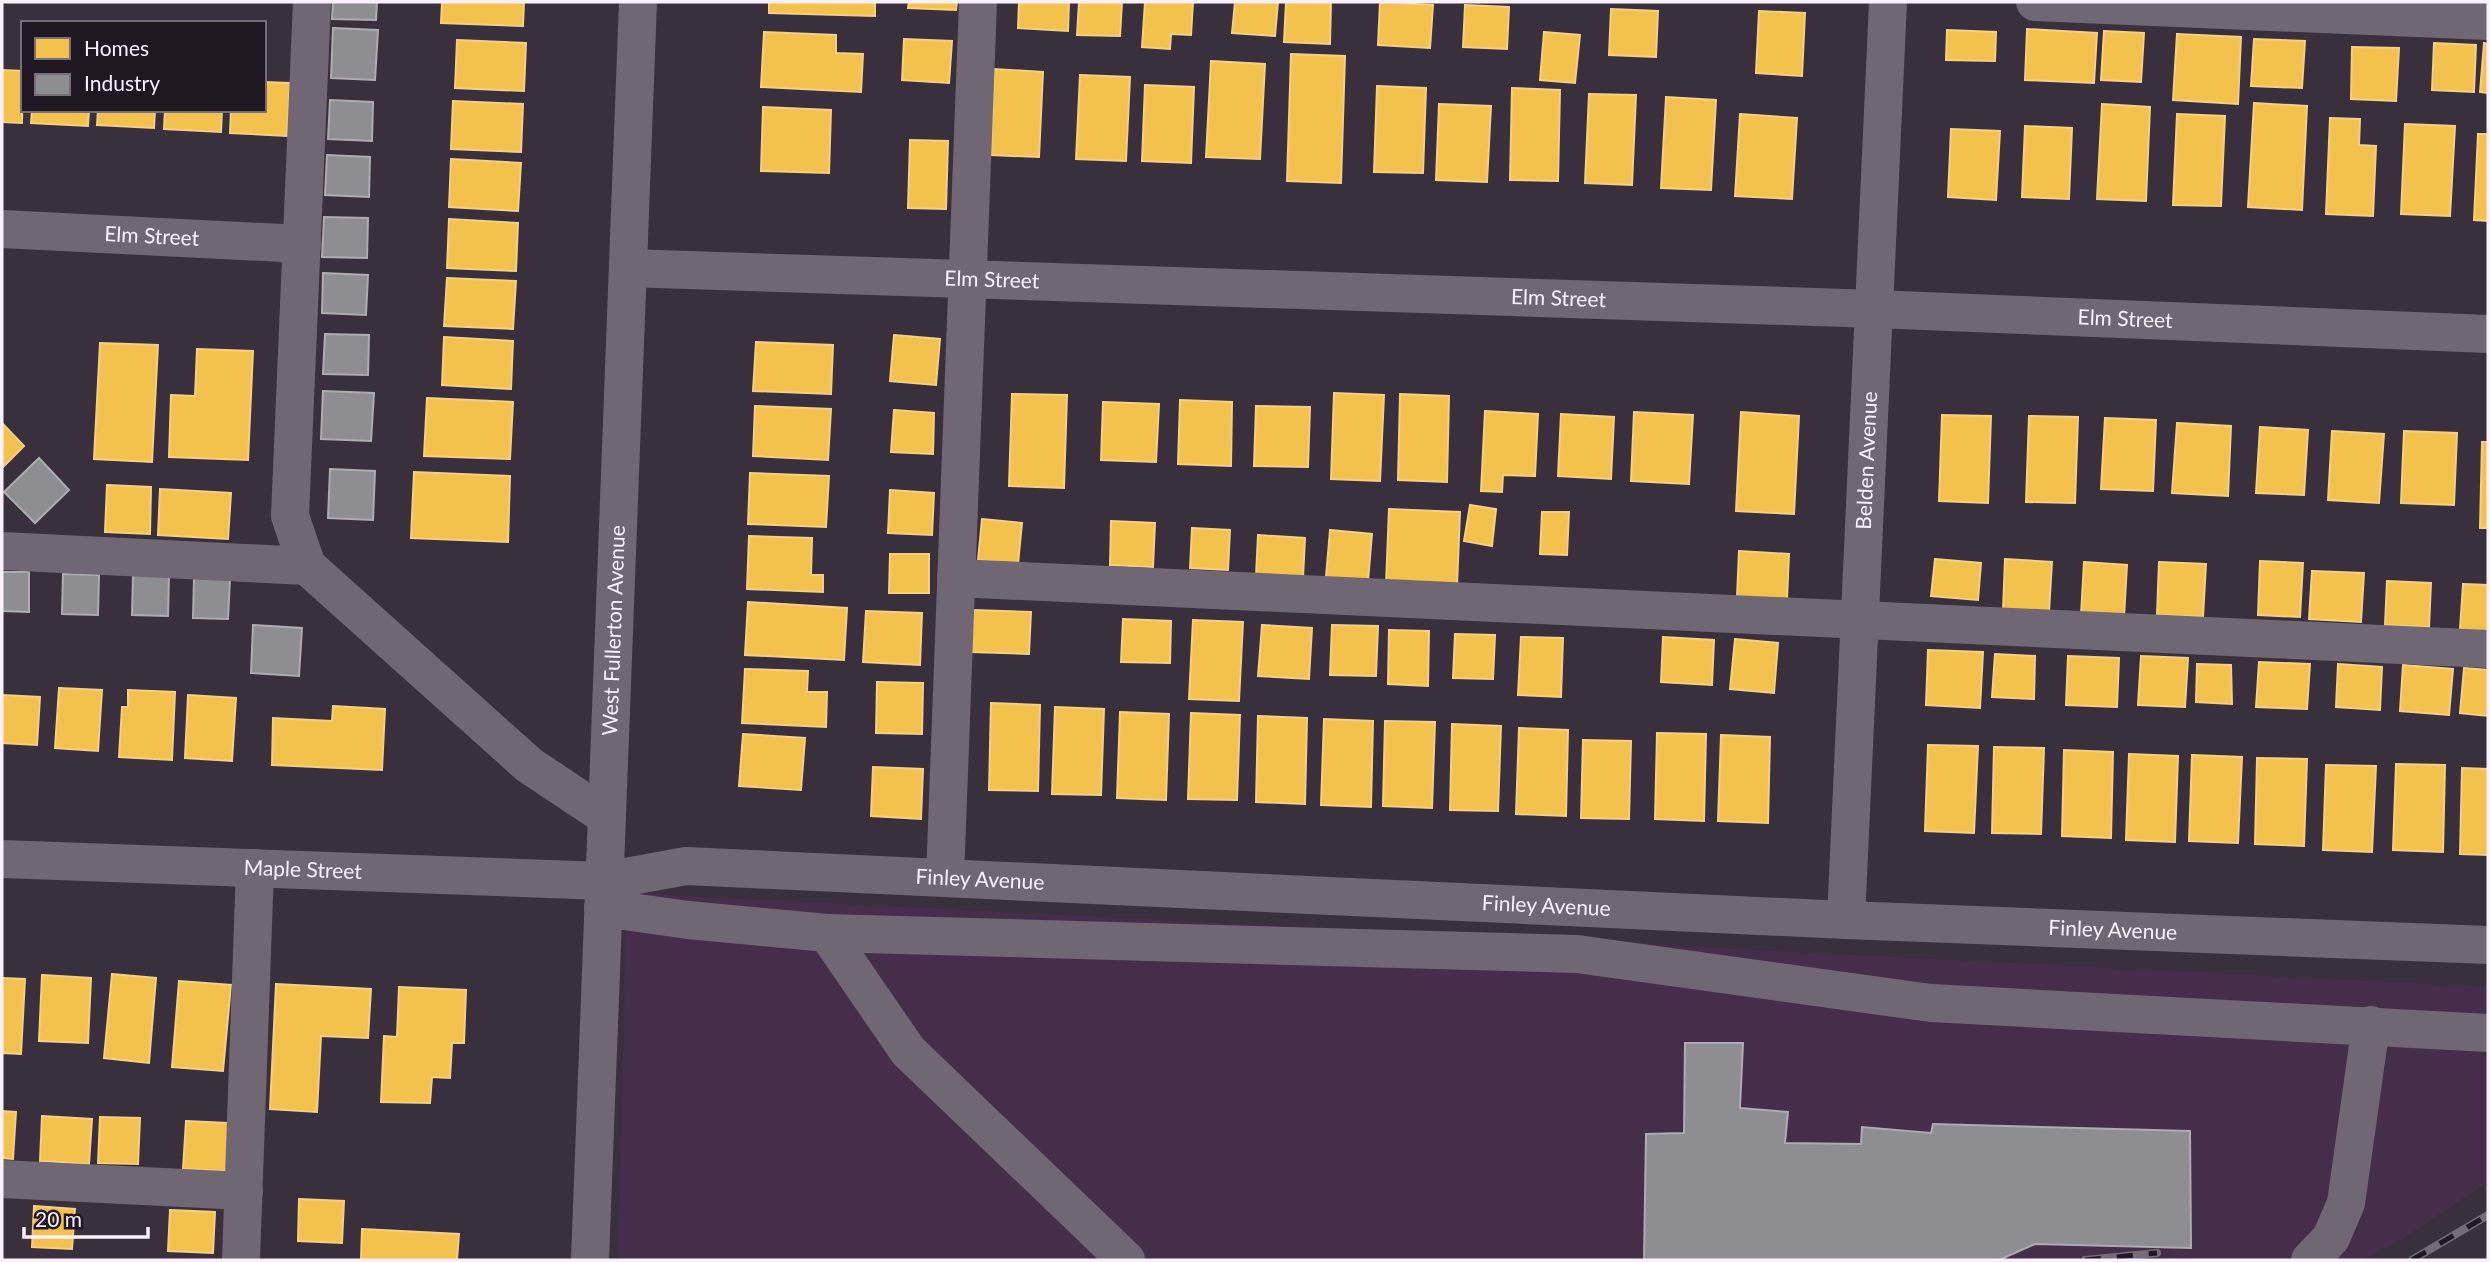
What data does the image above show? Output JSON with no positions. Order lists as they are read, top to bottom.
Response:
{
  "streets": {
    "street": [
      "Elm Street",
      "Belden Avenue",
      "West Fullerton Avenue",
      "Maple Street",
      "Finley Avenue"
    ]
  },
  "crossings": [
    ["Elm Street", "Belden Avenue"],
    ["Elm Street", "West Fullerton Avenue"],
    ["Belden Avenue", "Finley Avenue"],
    ["West Fullerton Avenue", "Maple Street"],
    ["West Fullerton Avenue", "Finley Avenue"],
    ["Maple Street", "Finley Avenue"]
  ],
  "legend": ["Homes", "Industry"],
  "scale_bar": "20 m"
}
